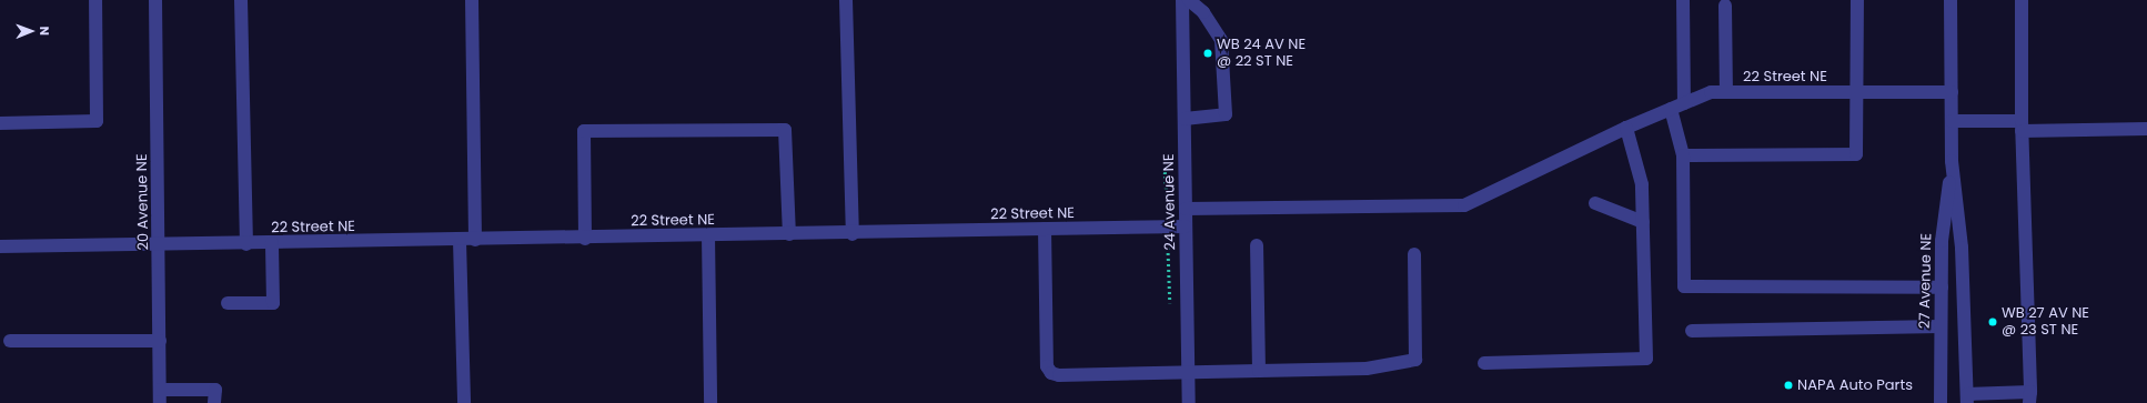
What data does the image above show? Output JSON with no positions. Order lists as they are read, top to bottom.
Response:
{
  "streets": {
    "street": [
      "22 Street NE",
      "20 Avenue NE",
      "24 Avenue NE",
      "27 Avenue NE"
    ]
  },
  "crossings": [
    ["22 Street NE", "20 Avenue NE"],
    ["22 Street NE", "24 Avenue NE"],
    ["22 Street NE", "27 Avenue NE"]
  ],
  "places": ["WB 24 AV NE @ 22 ST NE", "WB 27 AV NE @ 23 ST NE", "NAPA Auto Parts"],
  "north": "right"
}
